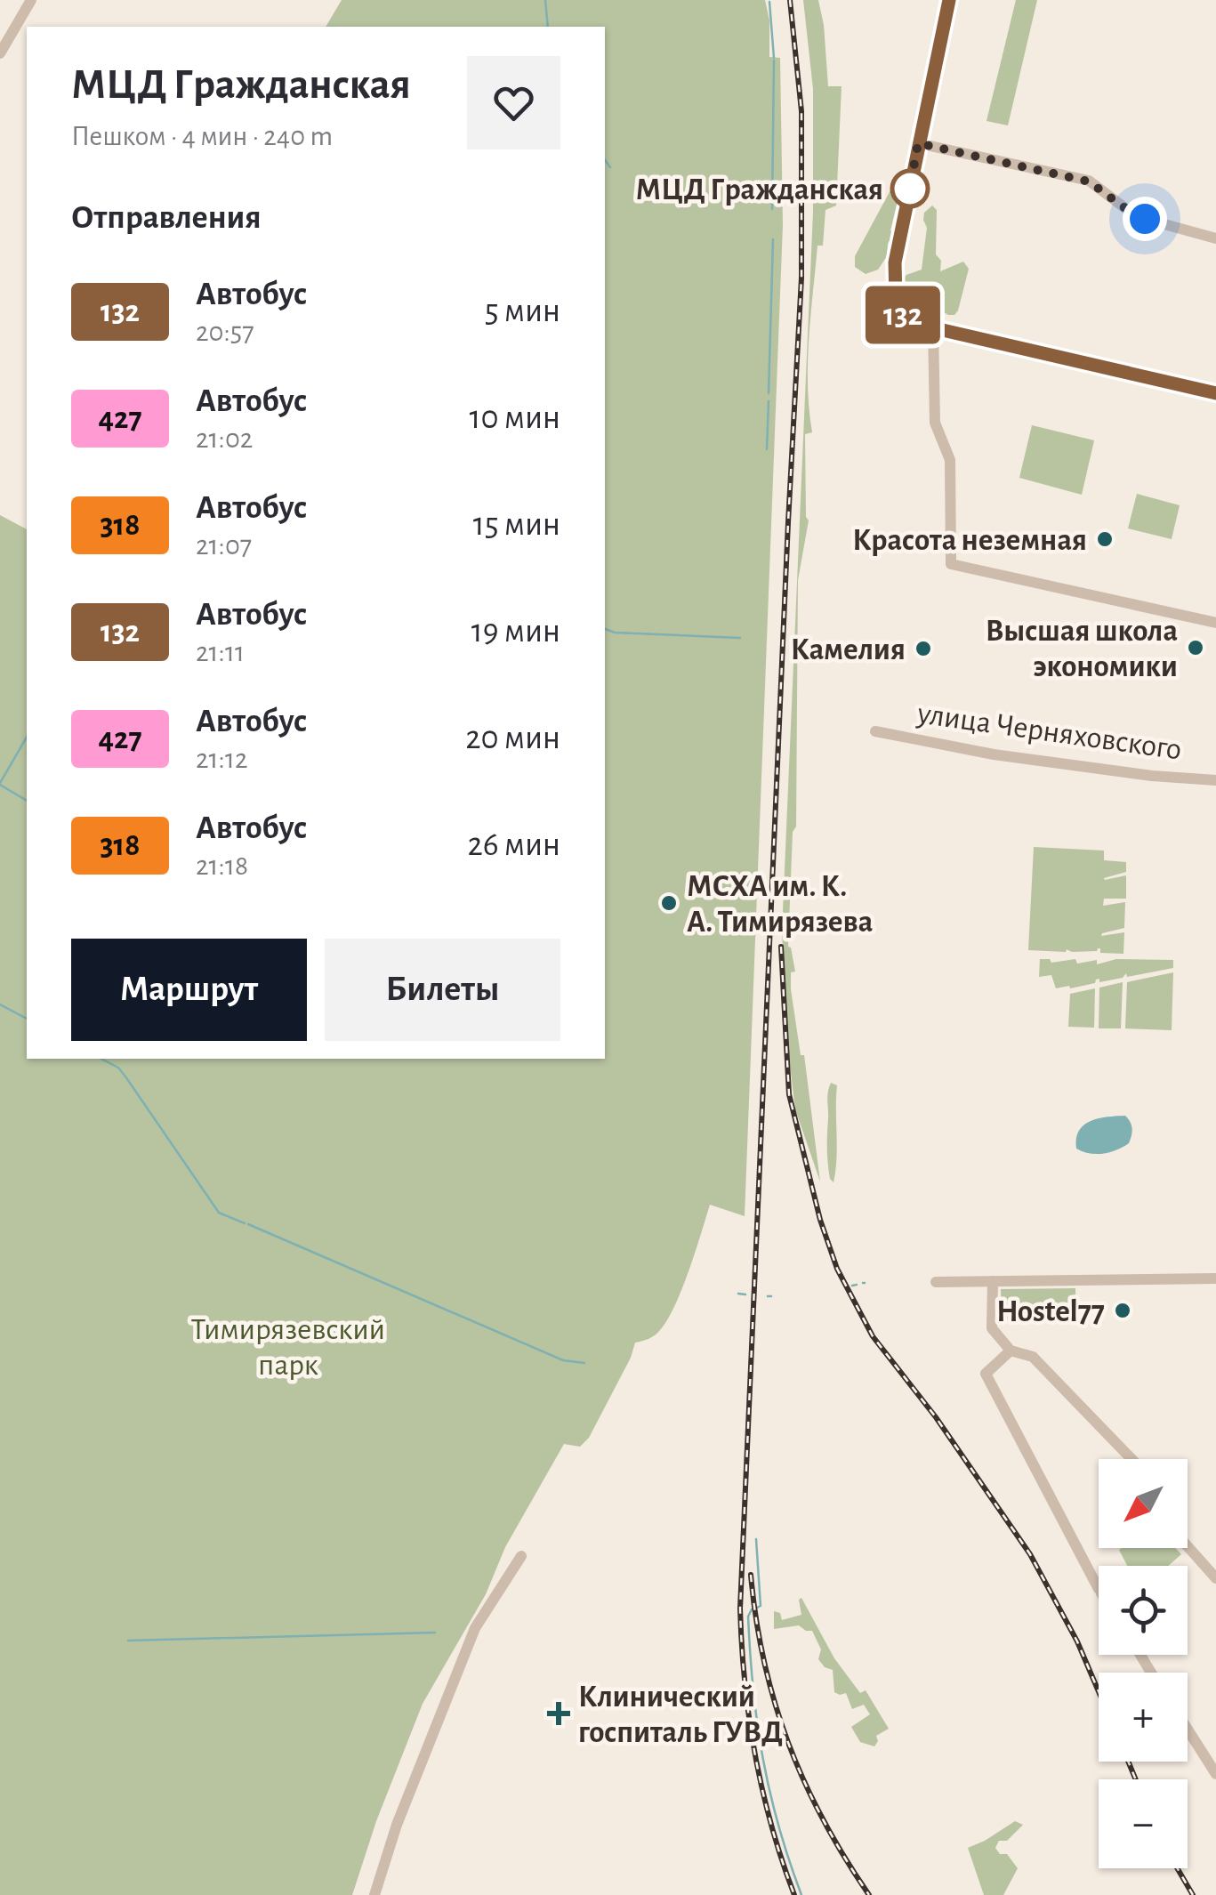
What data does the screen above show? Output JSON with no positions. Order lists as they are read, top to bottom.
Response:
{
  "streets": {
    "street": ["улица Черняховского"]
  },
  "parks": ["Тимирязевский парк"],
  "places": {
    "other": [
      "МЦД Гражданская",
      "Красота неземная",
      "Высшая школа экономики",
      "Камелия",
      "МСХА им. К. А. Тимирязева",
      "Hostel77"
    ],
    "health": ["Клинический госпиталь ГУВД"]
  },
  "lines": ["bus line 132"],
  "north": "bottom left",
  "page": {
    "on_map": "132",
    "heading": [
      ["МЦД Гражданская", "Пешком · 4 мин · 240 m"],
      "Отправления"
    ],
    "list": [
      {
        "mark": "132",
        "name": "Автобус",
        "note": "20:57",
        "value": "5 мин"
      },
      {
        "mark": "427",
        "name": "Автобус",
        "note": "21:02",
        "value": "10 мин"
      },
      {
        "mark": "318",
        "name": "Автобус",
        "note": "21:07",
        "value": "15 мин"
      },
      {
        "mark": "132",
        "name": "Автобус",
        "note": "21:11",
        "value": "19 мин"
      },
      {
        "mark": "427",
        "name": "Автобус",
        "note": "21:12",
        "value": "20 мин"
      },
      {
        "mark": "318",
        "name": "Автобус",
        "note": "21:18",
        "value": "26 мин"
      }
    ],
    "buttons": ["Маршрут", "Билеты"],
    "map_buttons": ["+", "−"]
  }
}
